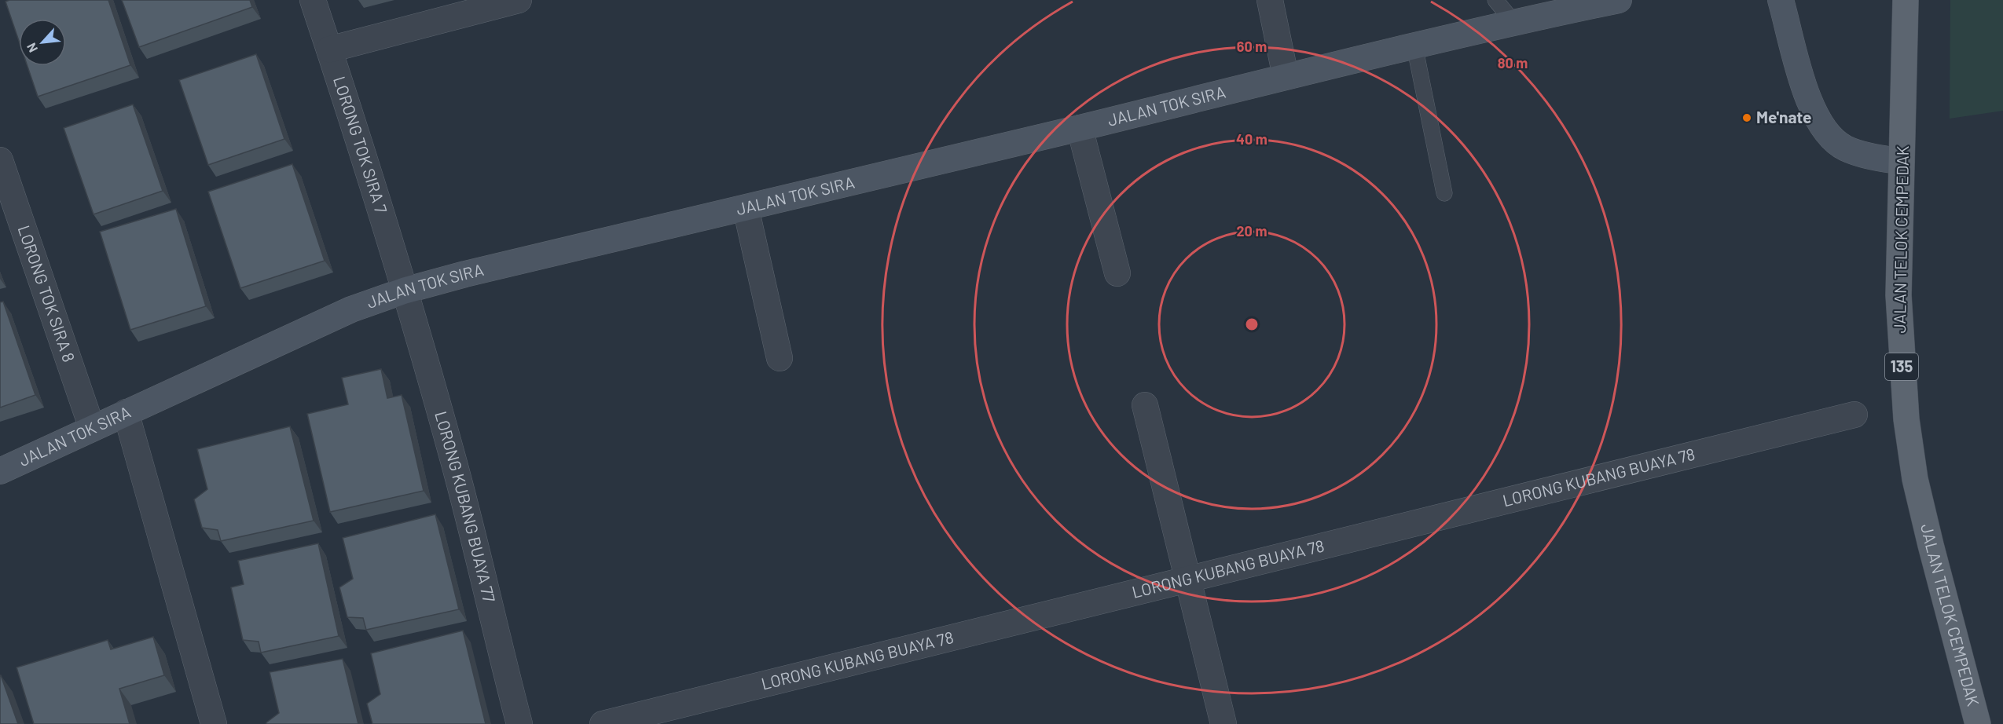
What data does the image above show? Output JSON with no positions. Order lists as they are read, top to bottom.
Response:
{
  "streets": {
    "main road": ["JALAN TELOK CEMPEDAK", "135"],
    "street": [
      "JALAN TOK SIRA",
      "LORONG TOK SIRA 7",
      "LORONG TOK SIRA 8",
      "LORONG KUBANG BUAYA 78",
      "LORONG KUBANG BUAYA 77"
    ]
  },
  "crossings": [
    ["JALAN TOK SIRA", "LORONG TOK SIRA 7"],
    ["JALAN TOK SIRA", "LORONG TOK SIRA 8"],
    ["JALAN TOK SIRA", "LORONG KUBANG BUAYA 77"],
    ["LORONG TOK SIRA 7", "LORONG KUBANG BUAYA 77"]
  ],
  "places": ["Me'nate"],
  "north": "bottom left",
  "rings": [
    "60 m",
    "80 m",
    "40 m",
    "20 m"
  ]
}
